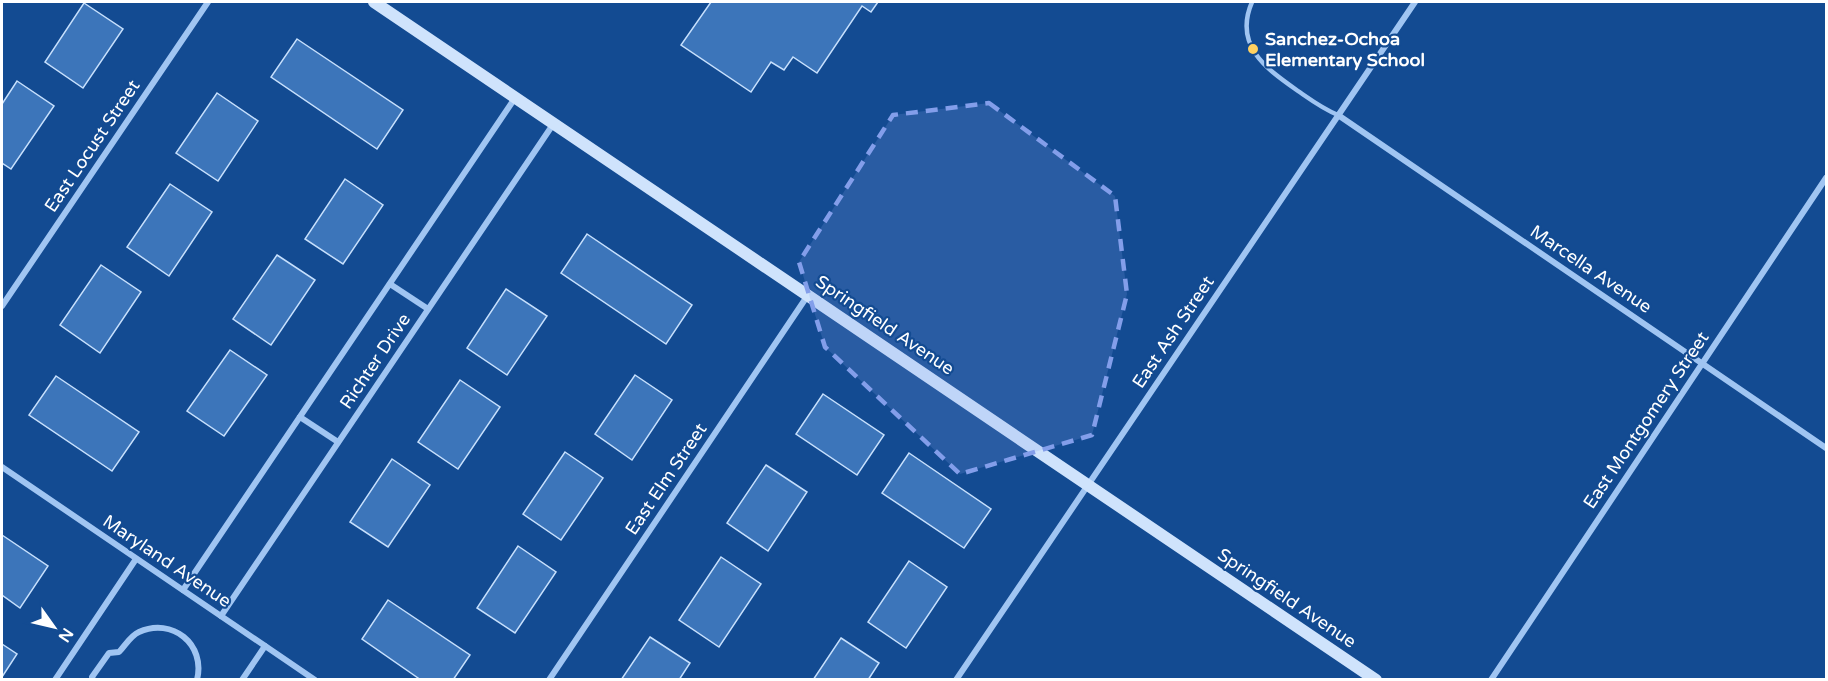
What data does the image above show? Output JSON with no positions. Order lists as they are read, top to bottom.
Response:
{
  "streets": {
    "main road": ["Springfield Avenue"],
    "street": [
      "East Locust Street",
      "Marcella Avenue",
      "East Ash Street",
      "Richter Drive",
      "East Montgomery Street",
      "East Elm Street",
      "Maryland Avenue"
    ]
  },
  "crossings": [
    ["Marcella Avenue", "East Ash Street"],
    ["Marcella Avenue", "East Montgomery Street"],
    ["Springfield Avenue", "East Ash Street"],
    ["Springfield Avenue", "Richter Drive"],
    ["Springfield Avenue", "East Elm Street"],
    ["Richter Drive", "Maryland Avenue"]
  ],
  "places": ["Sanchez-Ochoa Elementary School"],
  "north": "bottom right"
}
